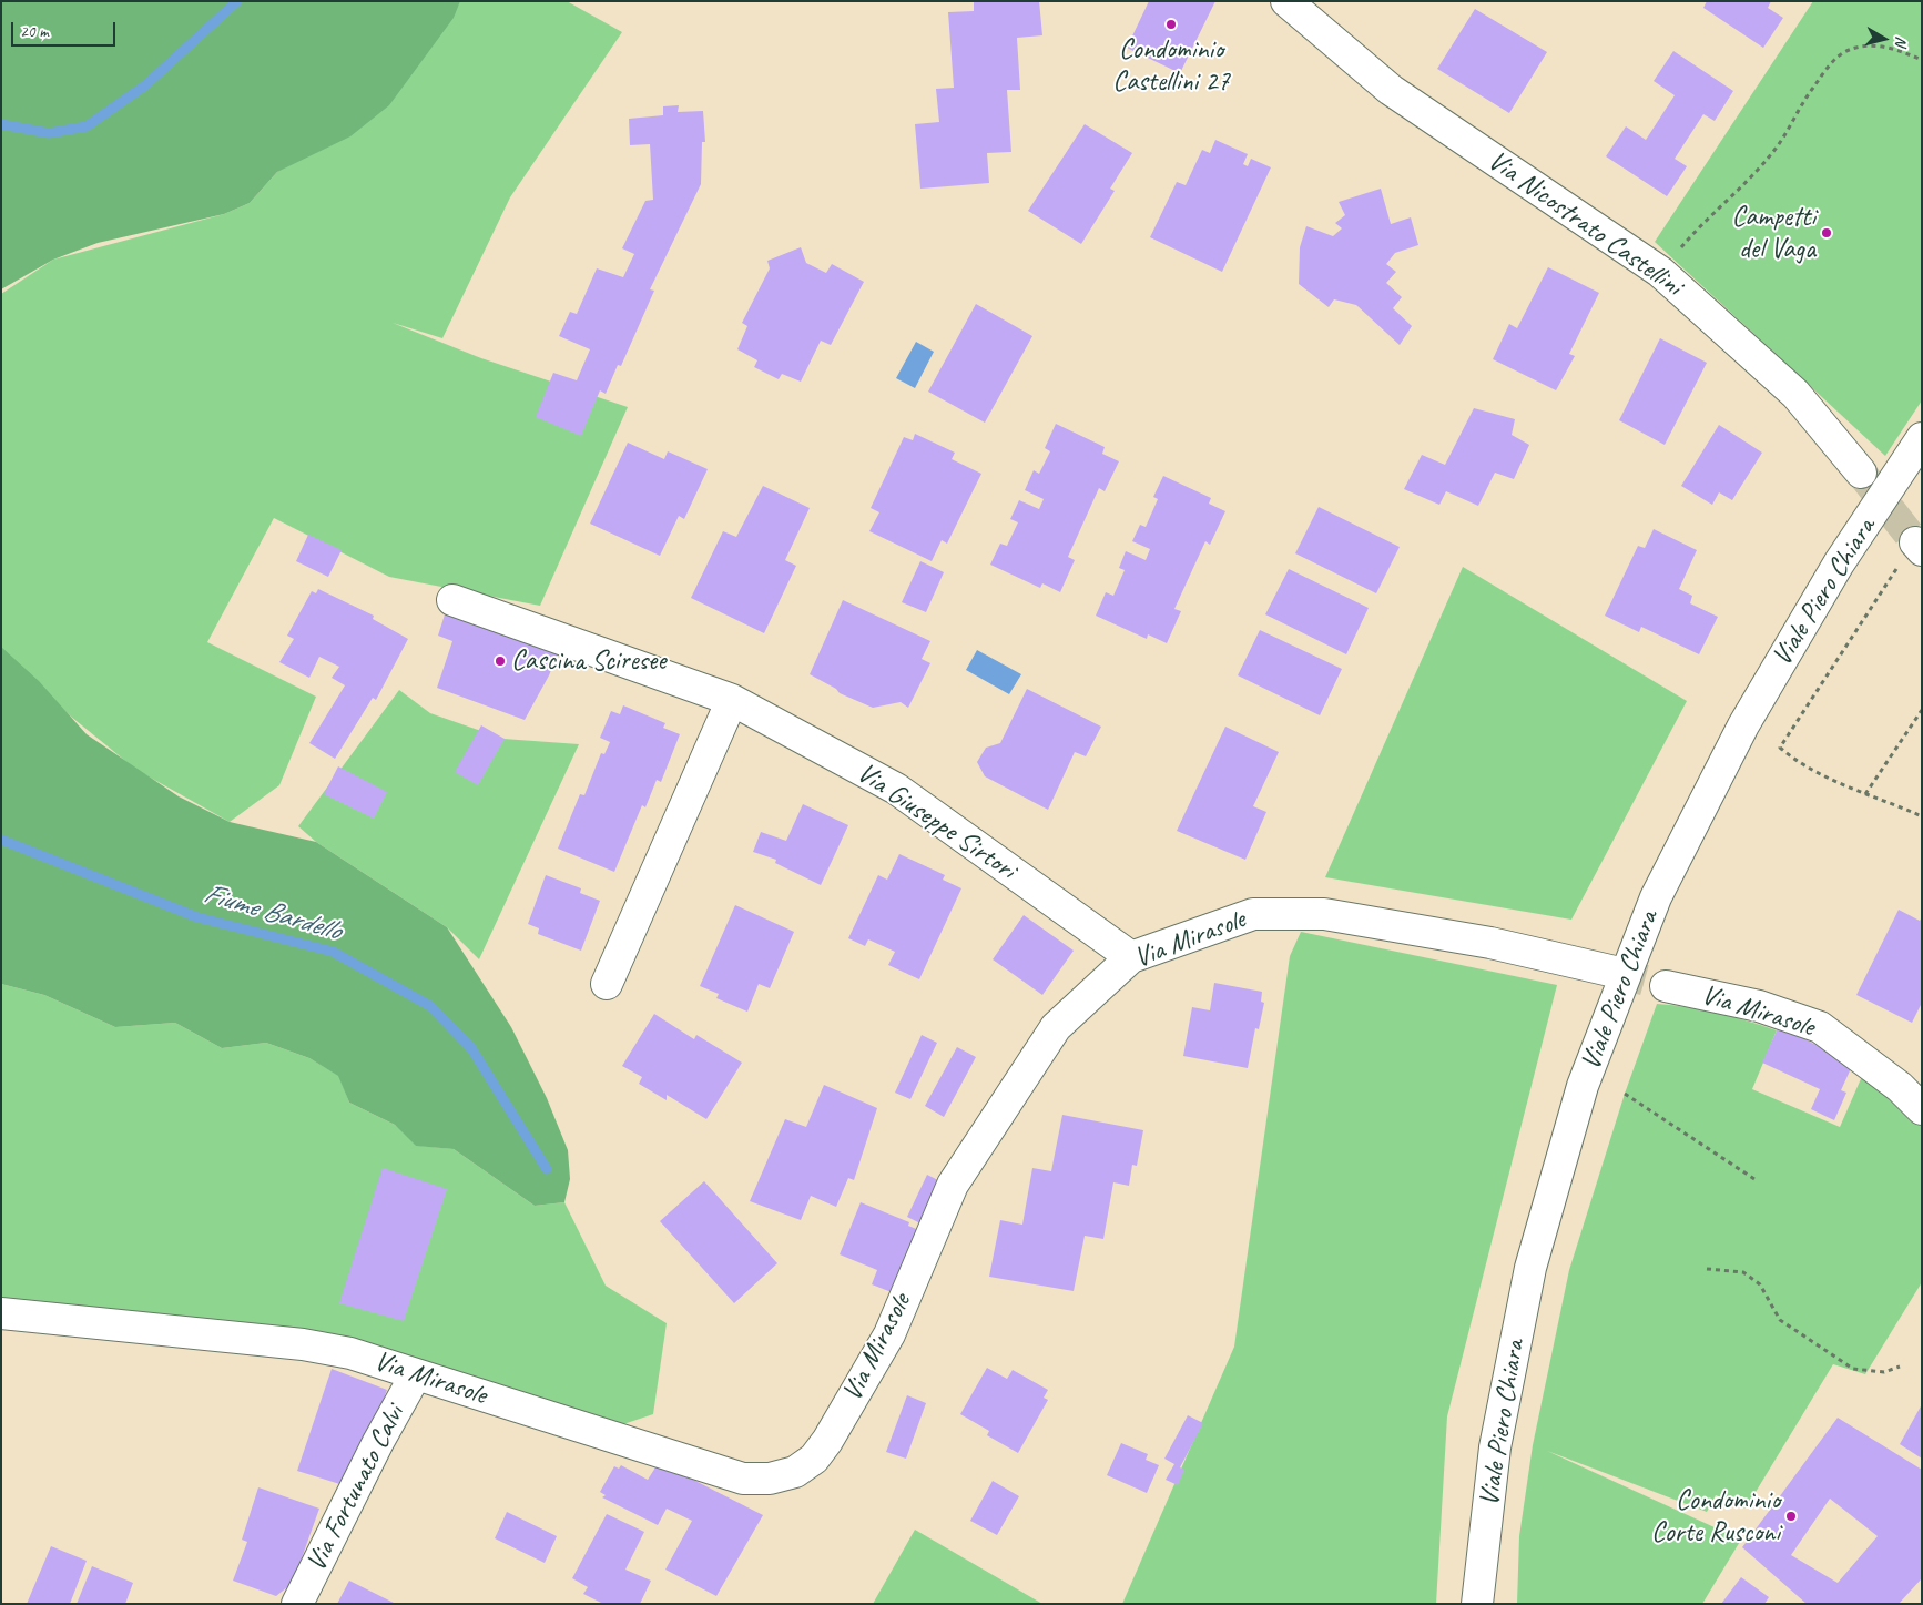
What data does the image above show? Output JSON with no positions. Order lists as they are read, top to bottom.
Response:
{
  "streets": {
    "street": [
      "Via Nicostrato Castellini",
      "Viale Piero Chiara",
      "Via Giuseppe Sirtori",
      "Via Mirasole",
      "Via Fortunato Calvi"
    ]
  },
  "crossings": [
    ["Via Giuseppe Sirtori", "Via Mirasole"],
    ["Via Mirasole", "Via Fortunato Calvi"]
  ],
  "water": ["Fiume Bardello"],
  "places": [
    "Condominio Castellini 27",
    "Campetti del Vaga",
    "Cascina Sciresee",
    "Condominio Corte Rusconi"
  ],
  "scale_bar": "20 m",
  "north": "right"
}
